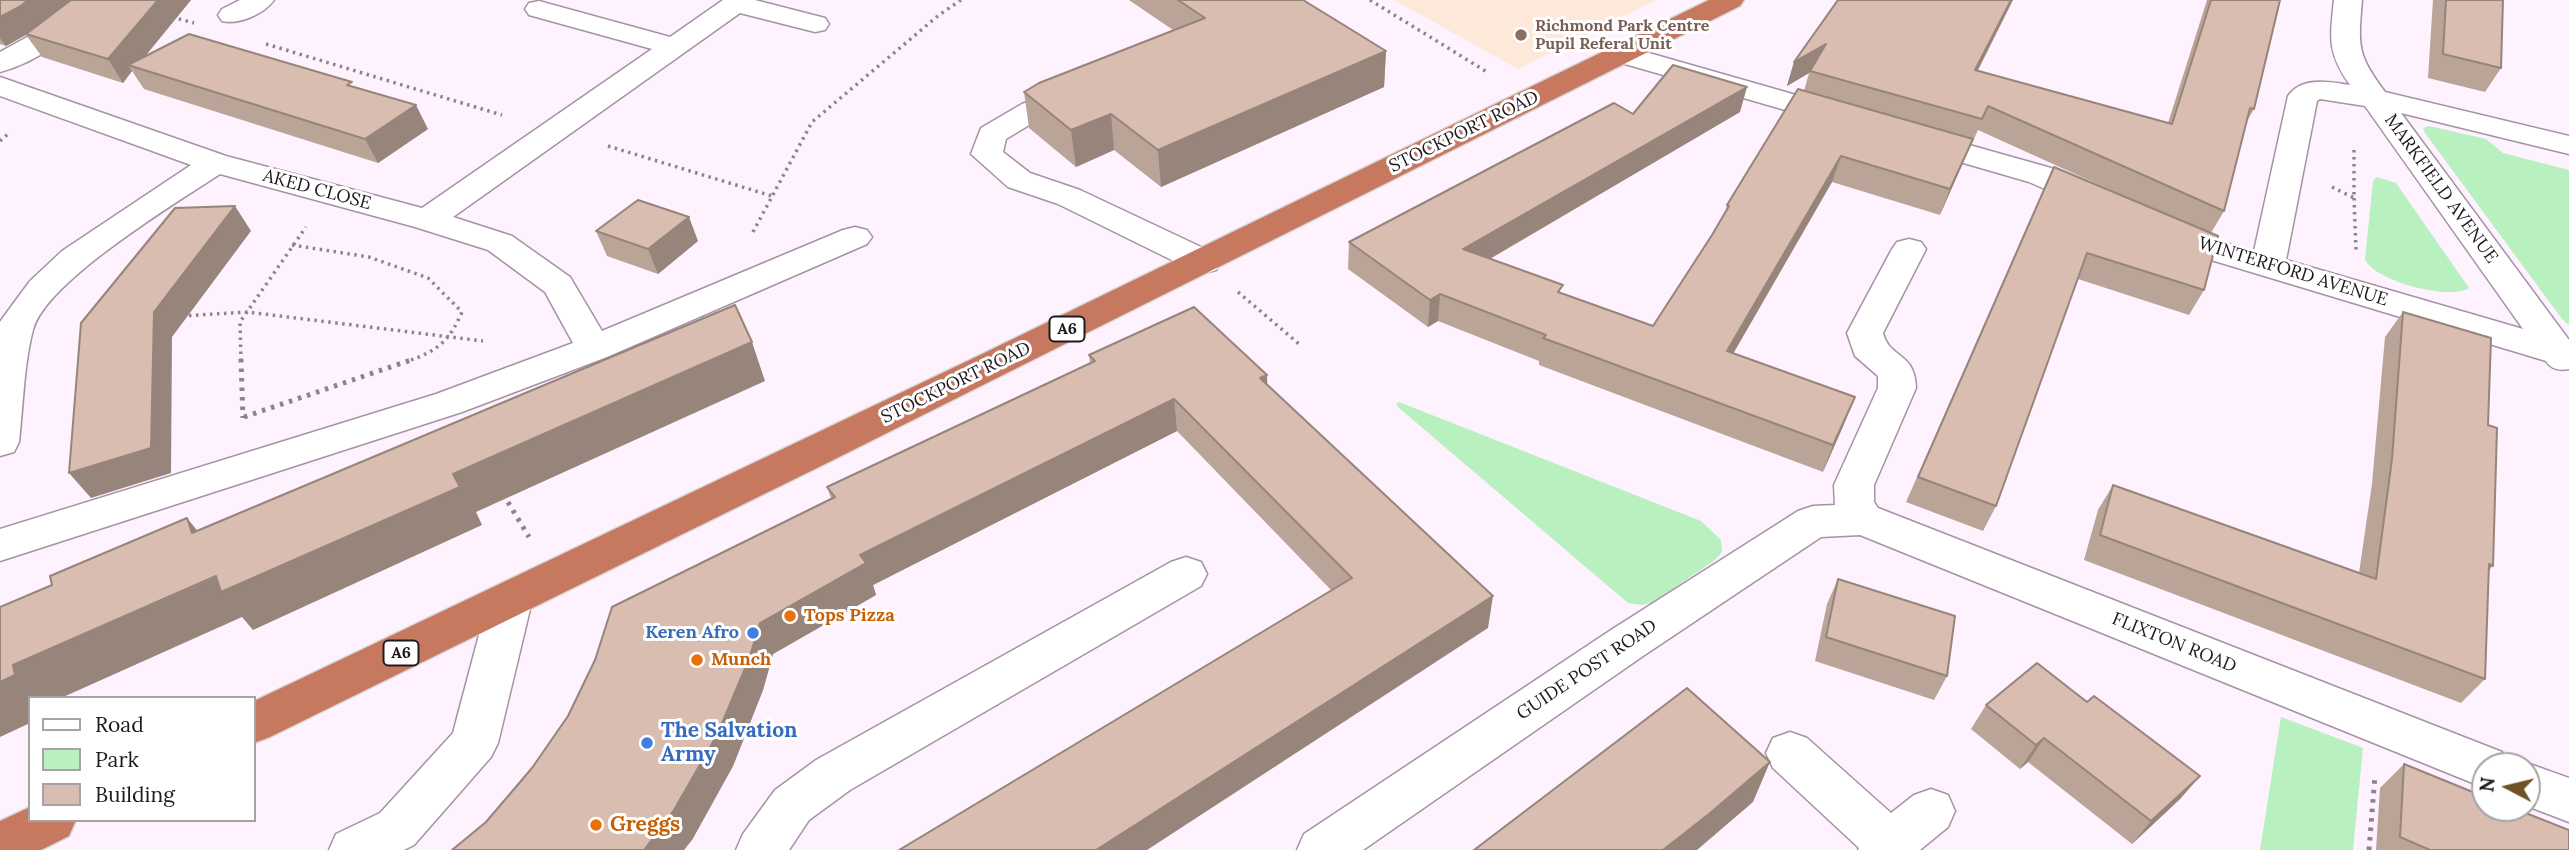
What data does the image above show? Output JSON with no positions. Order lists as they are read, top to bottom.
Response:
{
  "streets": {
    "highway": ["STOCKPORT ROAD", "A6"],
    "street": [
      "MARKFIELD AVENUE",
      "AKED CLOSE",
      "WINTERFORD AVENUE",
      "FLIXTON ROAD",
      "GUIDE POST ROAD"
    ]
  },
  "crossings": [
    ["STOCKPORT ROAD", "WINTERFORD AVENUE"],
    ["MARKFIELD AVENUE", "WINTERFORD AVENUE"],
    ["FLIXTON ROAD", "GUIDE POST ROAD"]
  ],
  "places": [
    "Richmond Park Centre Pupil Referal Unit",
    "Tops Pizza",
    "Keren Afro",
    "Munch",
    "The Salvation Army",
    "Greggs"
  ],
  "legend": ["Road", "Park", "Building"],
  "north": "left"
}
